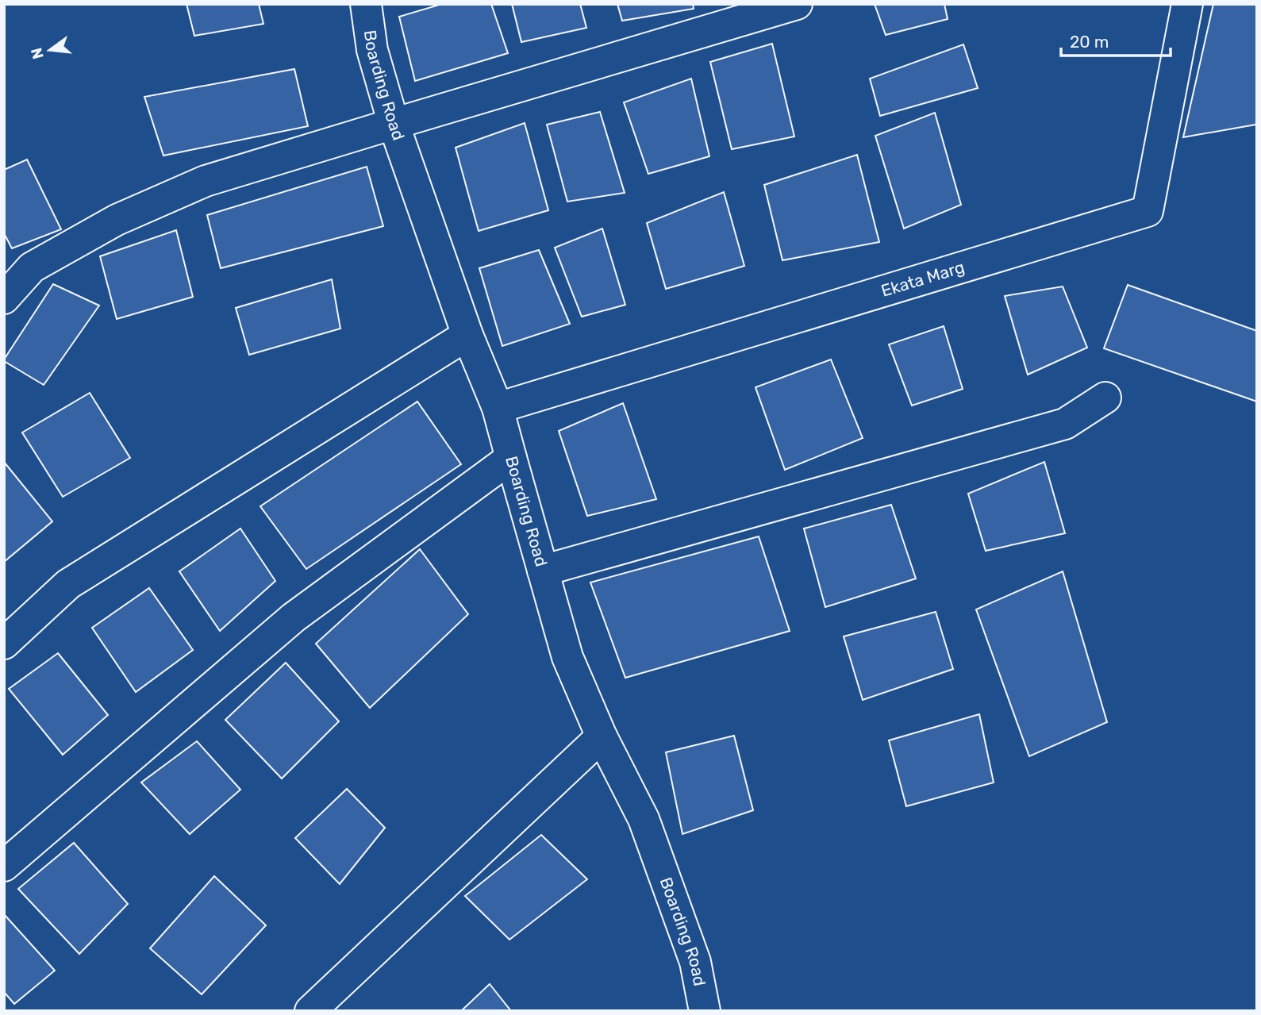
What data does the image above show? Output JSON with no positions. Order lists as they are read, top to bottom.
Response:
{
  "streets": {
    "street": ["Boarding Road", "Ekata Marg"]
  },
  "crossings": [
    ["Boarding Road", "Ekata Marg"]
  ],
  "scale_bar": "20 m",
  "north": "left"
}
